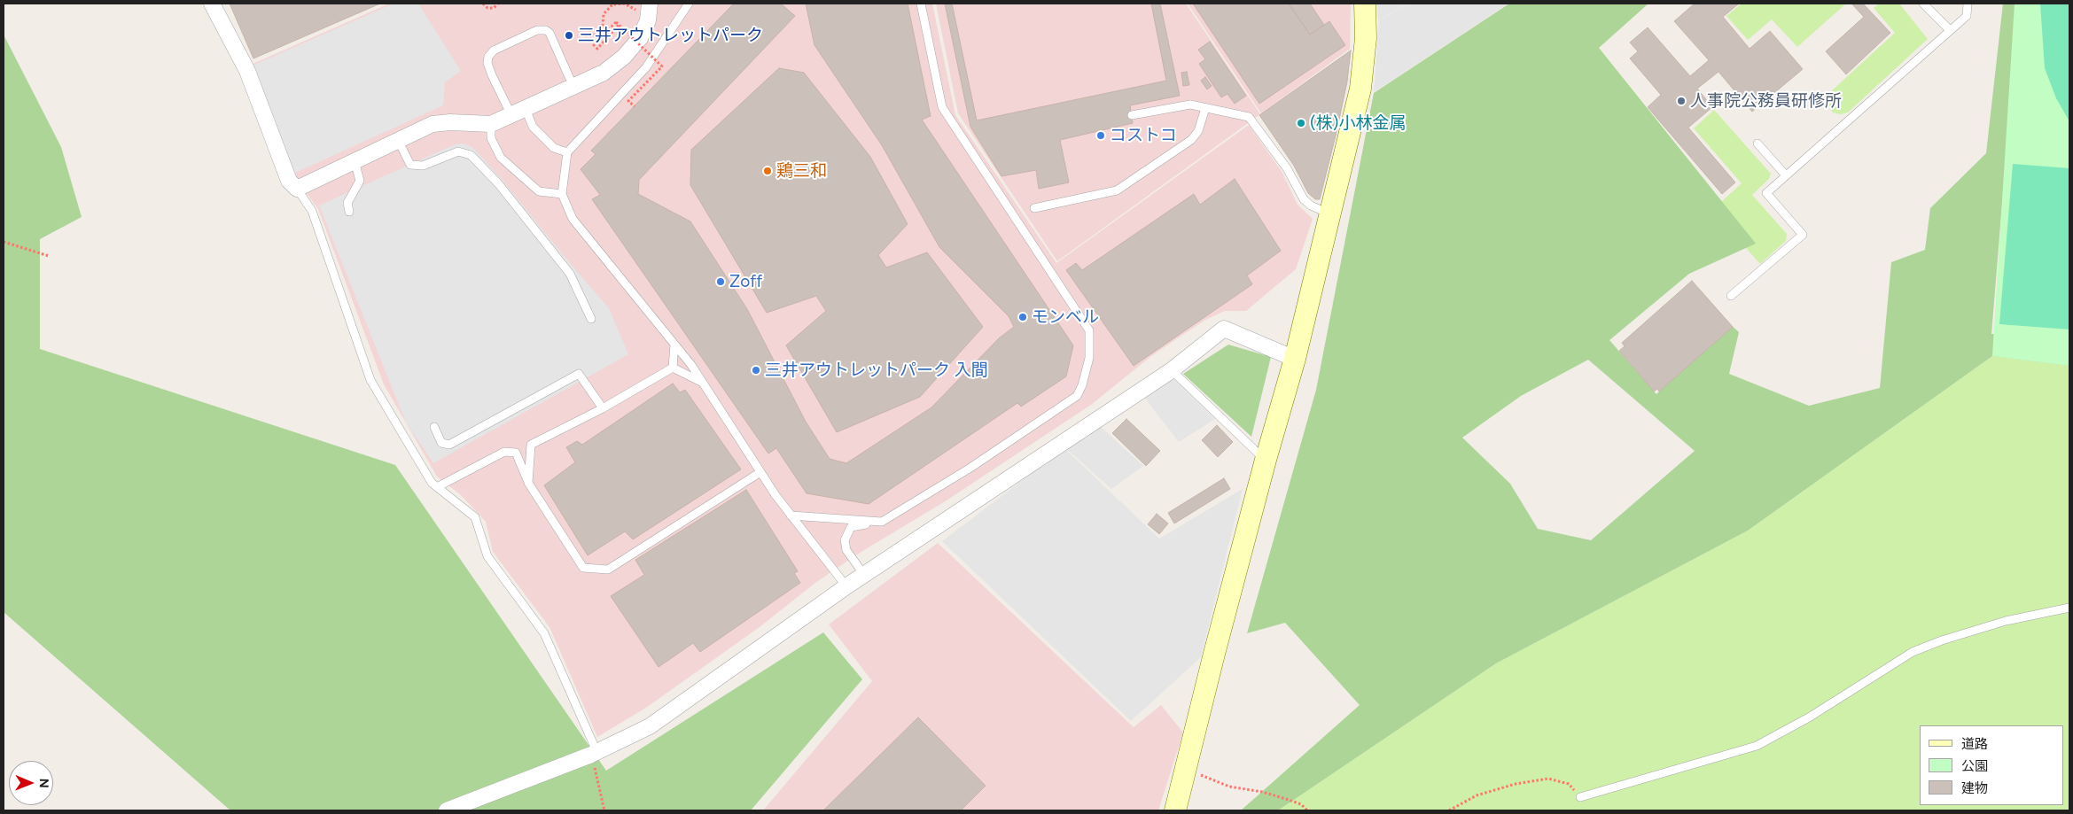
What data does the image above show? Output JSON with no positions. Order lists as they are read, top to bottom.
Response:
{
  "places": [
    "三井アウトレットパーク",
    "人事院公務員研修所",
    "(株)小林金属",
    "コストコ",
    "鶏三和",
    "Zoff",
    "モンベル",
    "三井アウトレットパーク 入間"
  ],
  "legend": ["道路", "公園", "建物"],
  "north": "right"
}
